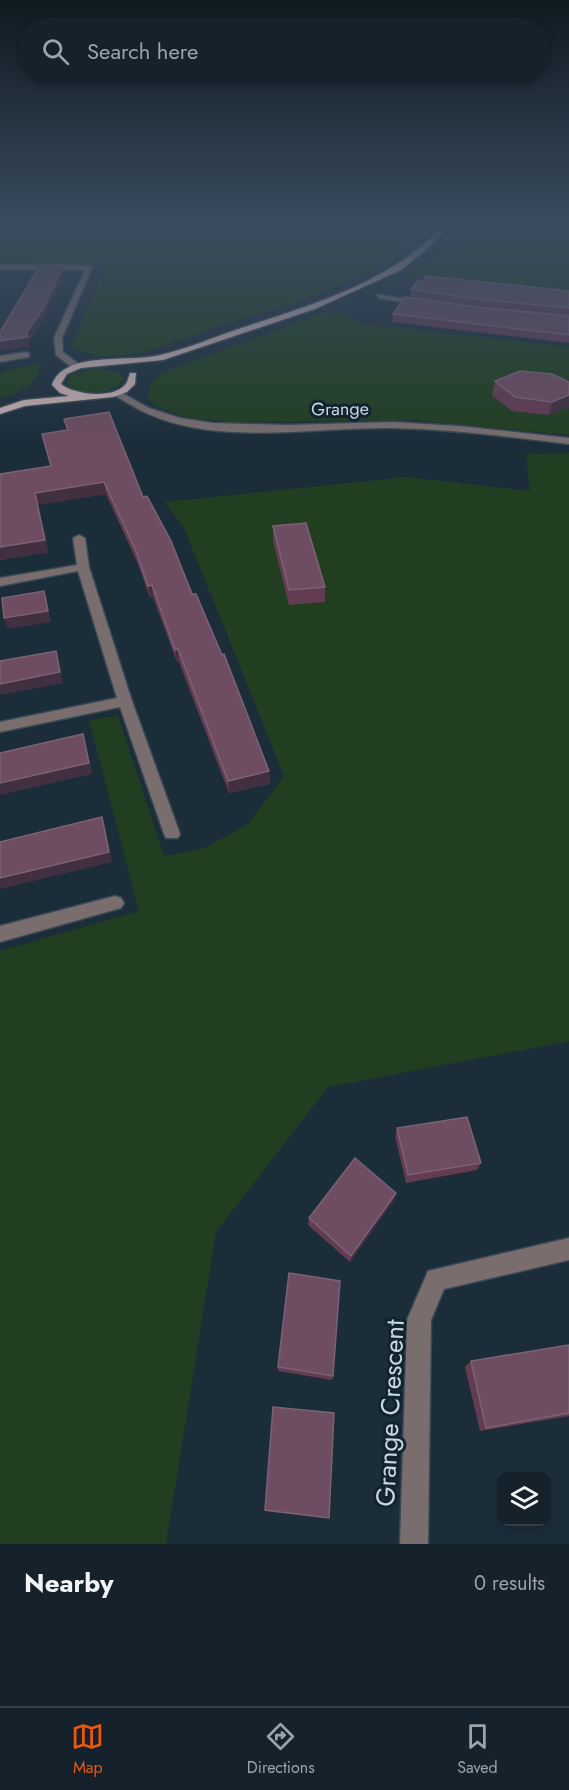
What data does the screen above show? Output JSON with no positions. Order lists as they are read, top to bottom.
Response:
{
  "streets": {
    "street": ["Grange", "Grange Crescent"]
  },
  "page": {
    "search": "Search here",
    "heading": ["Nearby", "0 results"],
    "nav": ["Map", "Directions", "Saved"]
  }
}
